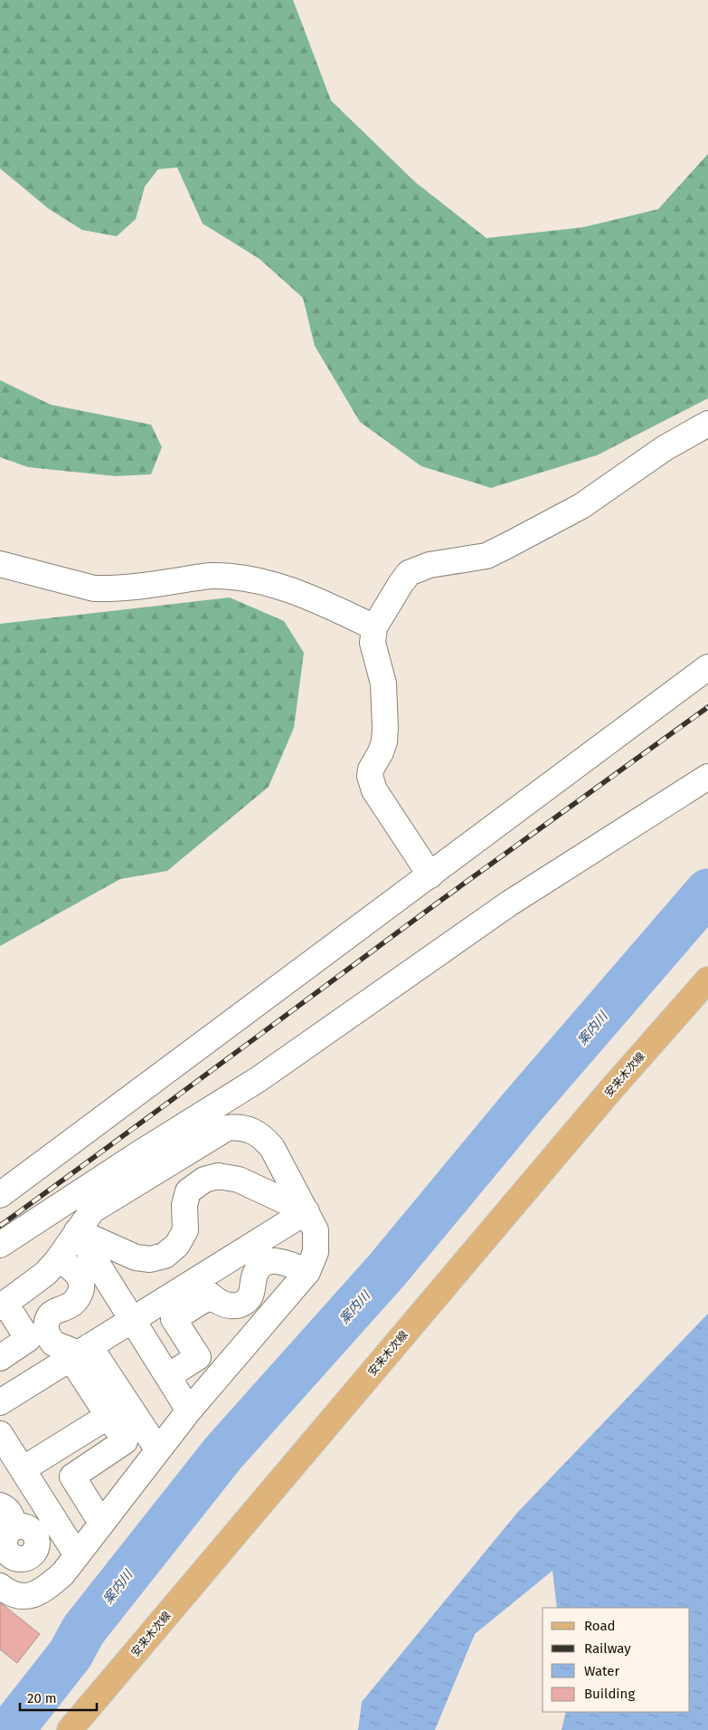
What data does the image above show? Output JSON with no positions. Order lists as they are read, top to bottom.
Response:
{
  "streets": {
    "main road": ["安来木次線"]
  },
  "water": ["案内川"],
  "legend": [
    "Road",
    "Railway",
    "Water",
    "Building"
  ],
  "scale_bar": "20 m"
}
